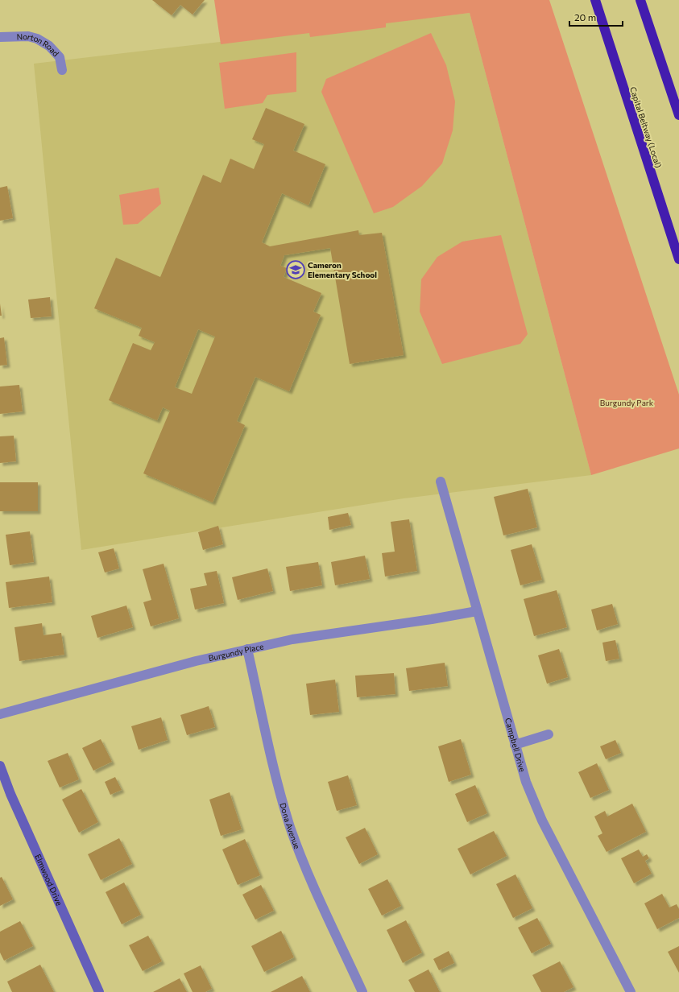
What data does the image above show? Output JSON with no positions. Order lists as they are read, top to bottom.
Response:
{
  "streets": {
    "highway": ["Capital Beltway (Local)"],
    "street": [
      "Norton Road",
      "Burgundy Place",
      "Campbell Drive",
      "Dona Avenue",
      "Elmwood Drive"
    ]
  },
  "crossings": [
    ["Burgundy Place", "Campbell Drive"],
    ["Burgundy Place", "Dona Avenue"]
  ],
  "parks": ["Burgundy Park"],
  "places": {
    "school or university": ["Cameron Elementary School"]
  },
  "scale_bar": "20 m"
}
